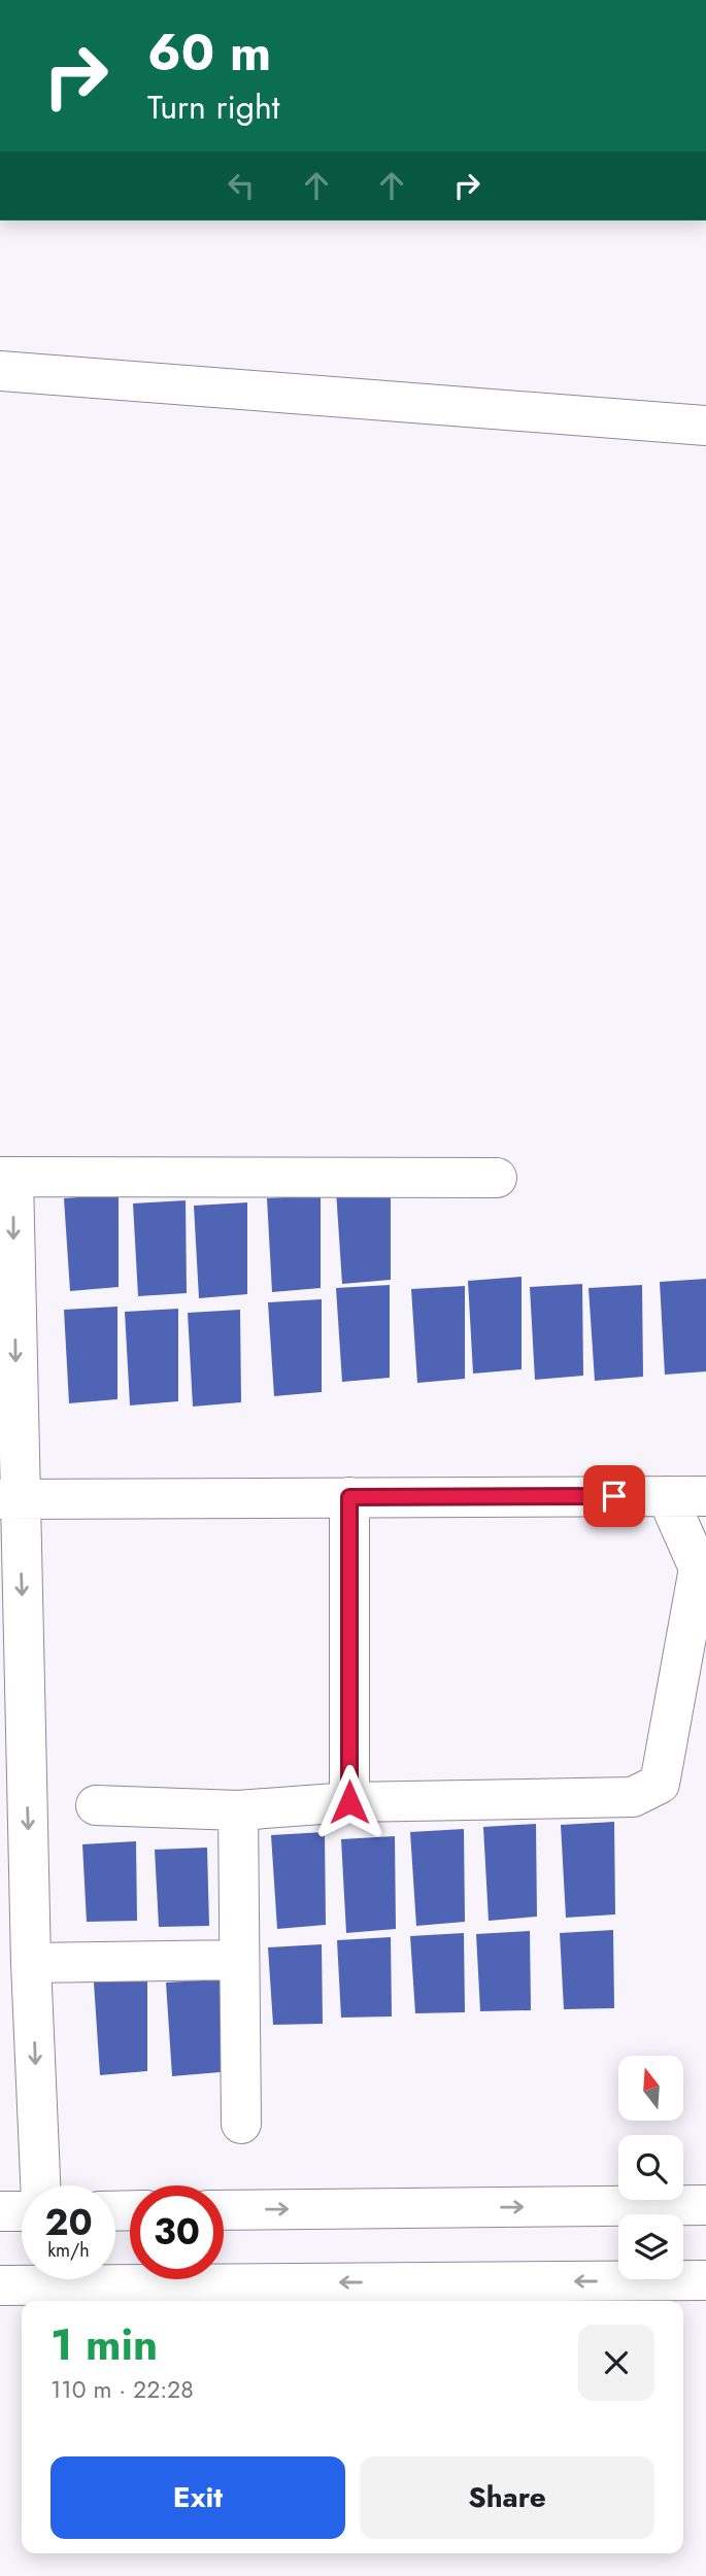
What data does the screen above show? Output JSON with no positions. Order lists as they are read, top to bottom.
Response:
{
  "north": "top",
  "page": {
    "turn": ["60 m", "Turn right"],
    "speed": "20 km/h",
    "limit": "30",
    "heading": ["1 min", "110 m · 22:28"],
    "buttons": ["Exit", "Share"]
  }
}
